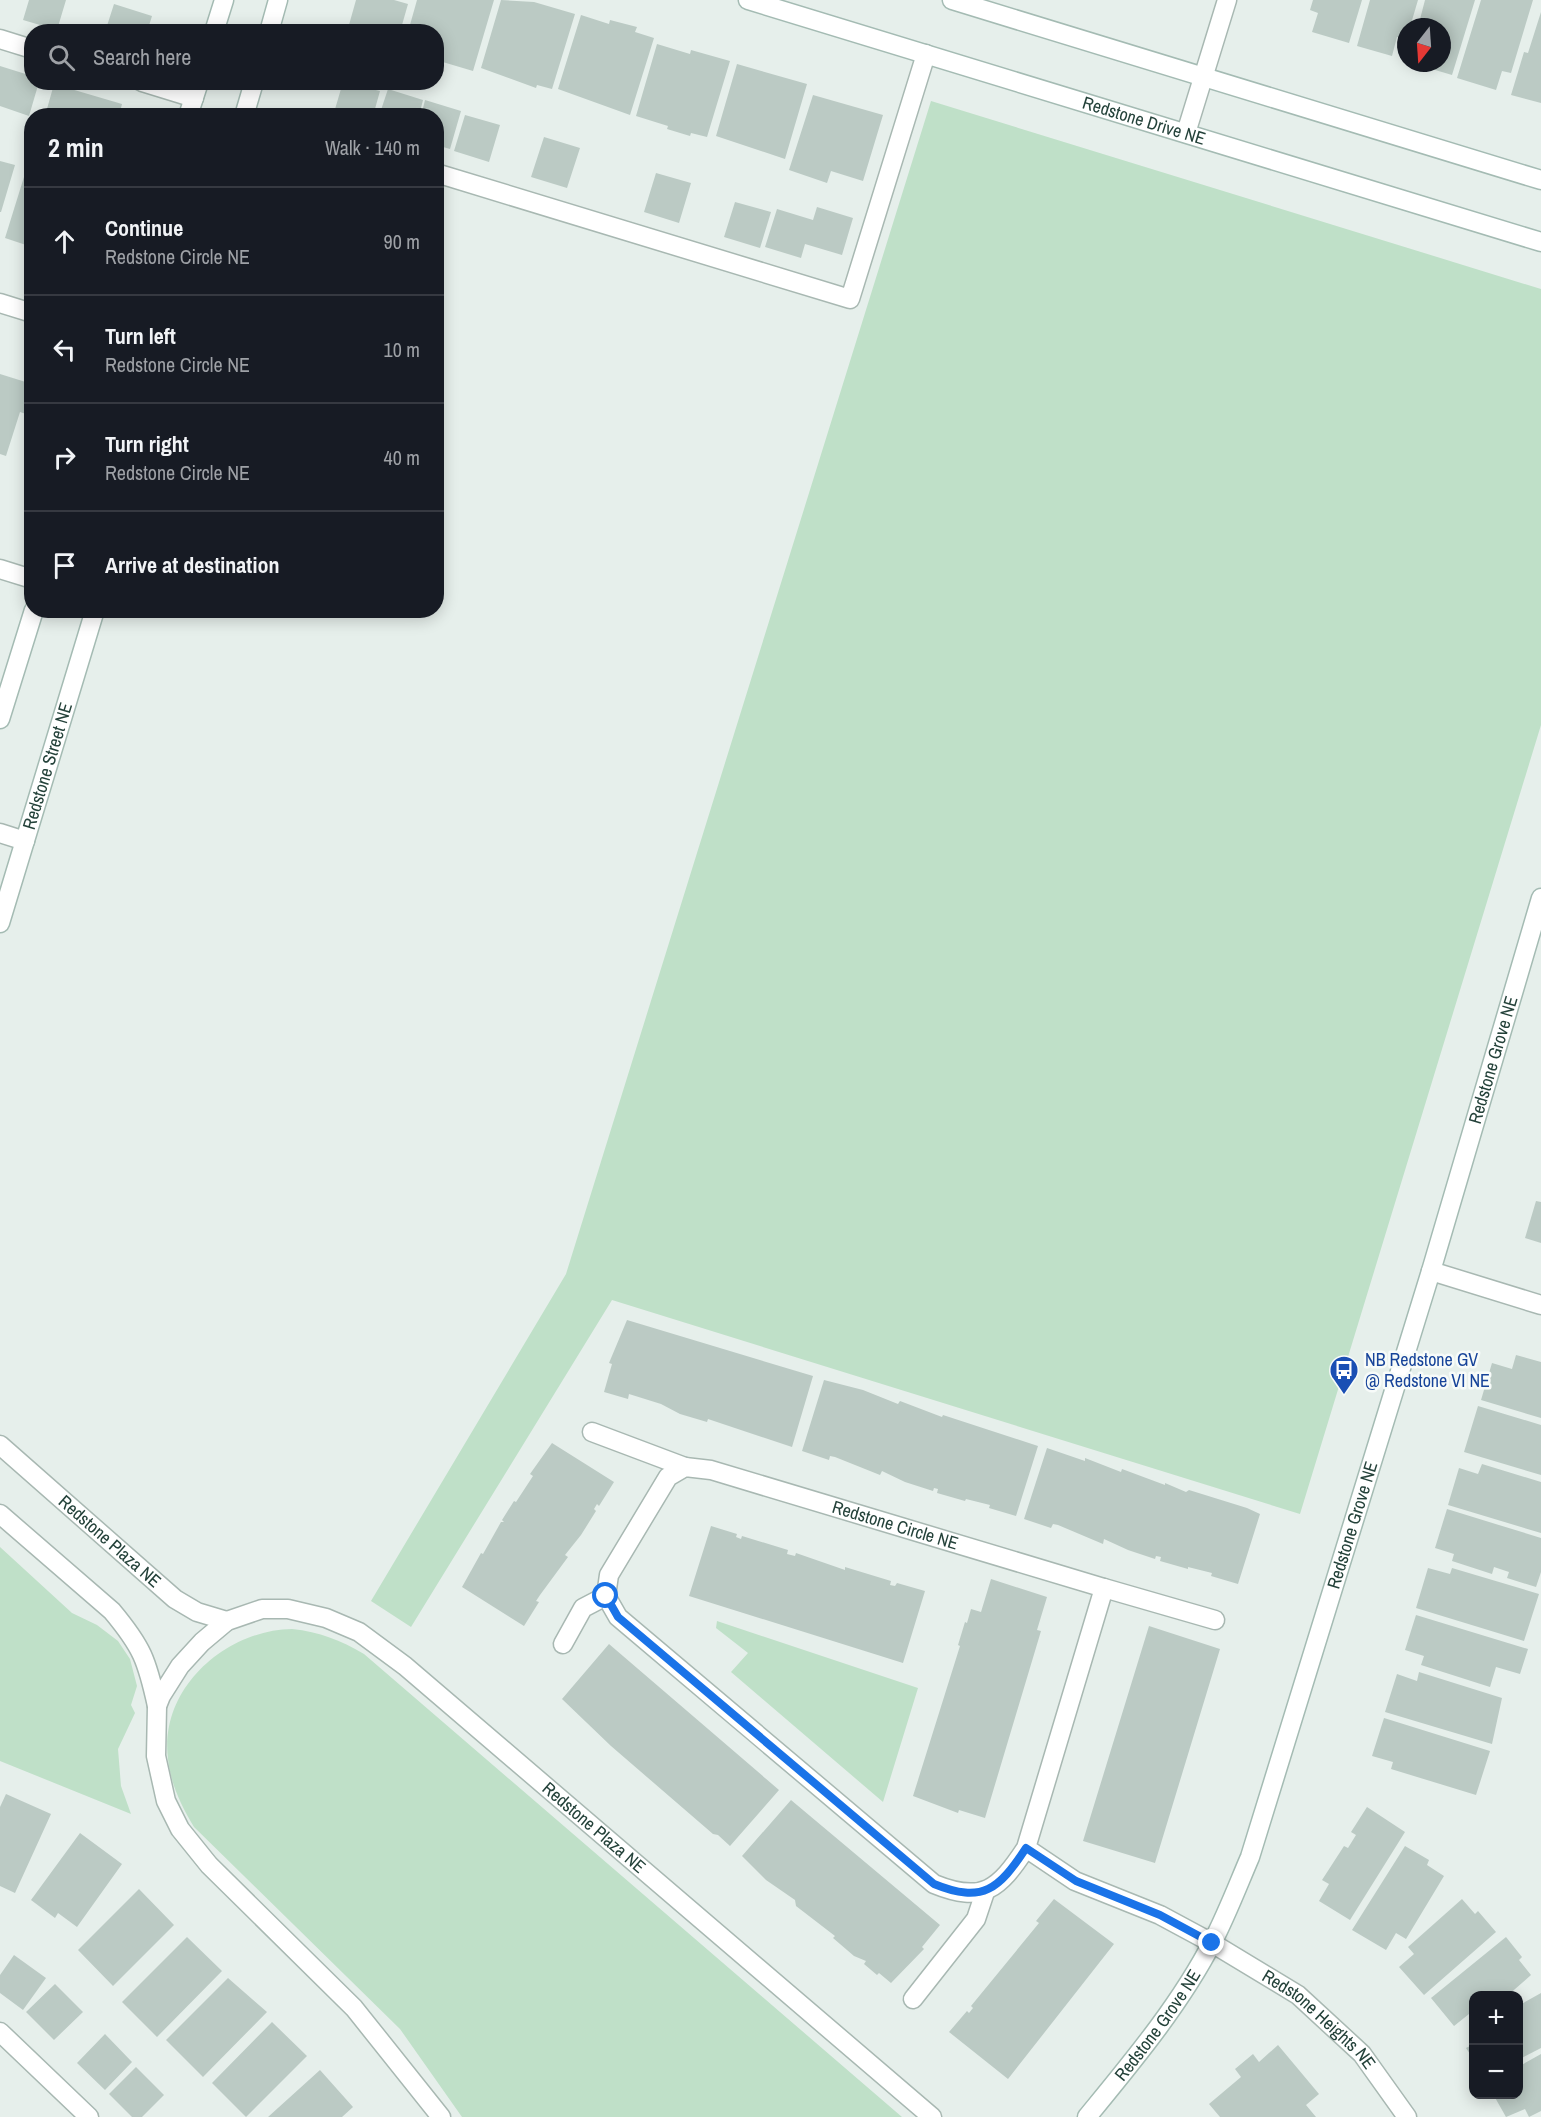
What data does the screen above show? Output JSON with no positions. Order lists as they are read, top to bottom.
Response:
{
  "streets": {
    "street": [
      "Redstone Drive NE",
      "Redstone Street NE",
      "Redstone Grove NE",
      "Redstone Circle NE",
      "Redstone Plaza NE",
      "Redstone Heights NE"
    ]
  },
  "crossings": [
    ["Redstone Grove NE", "Redstone Heights NE"]
  ],
  "places": {
    "bus stop": ["NB Redstone GV @ Redstone VI NE"]
  },
  "north": "bottom",
  "page": {
    "search": "Search here",
    "heading": ["2 min", "Walk · 140 m"],
    "list": [
      ["Continue", "Redstone Circle NE", "90 m"],
      ["Turn left", "Redstone Circle NE", "10 m"],
      ["Turn right", "Redstone Circle NE", "40 m"],
      "Arrive at destination"
    ],
    "map_buttons": ["+", "−"]
  }
}
